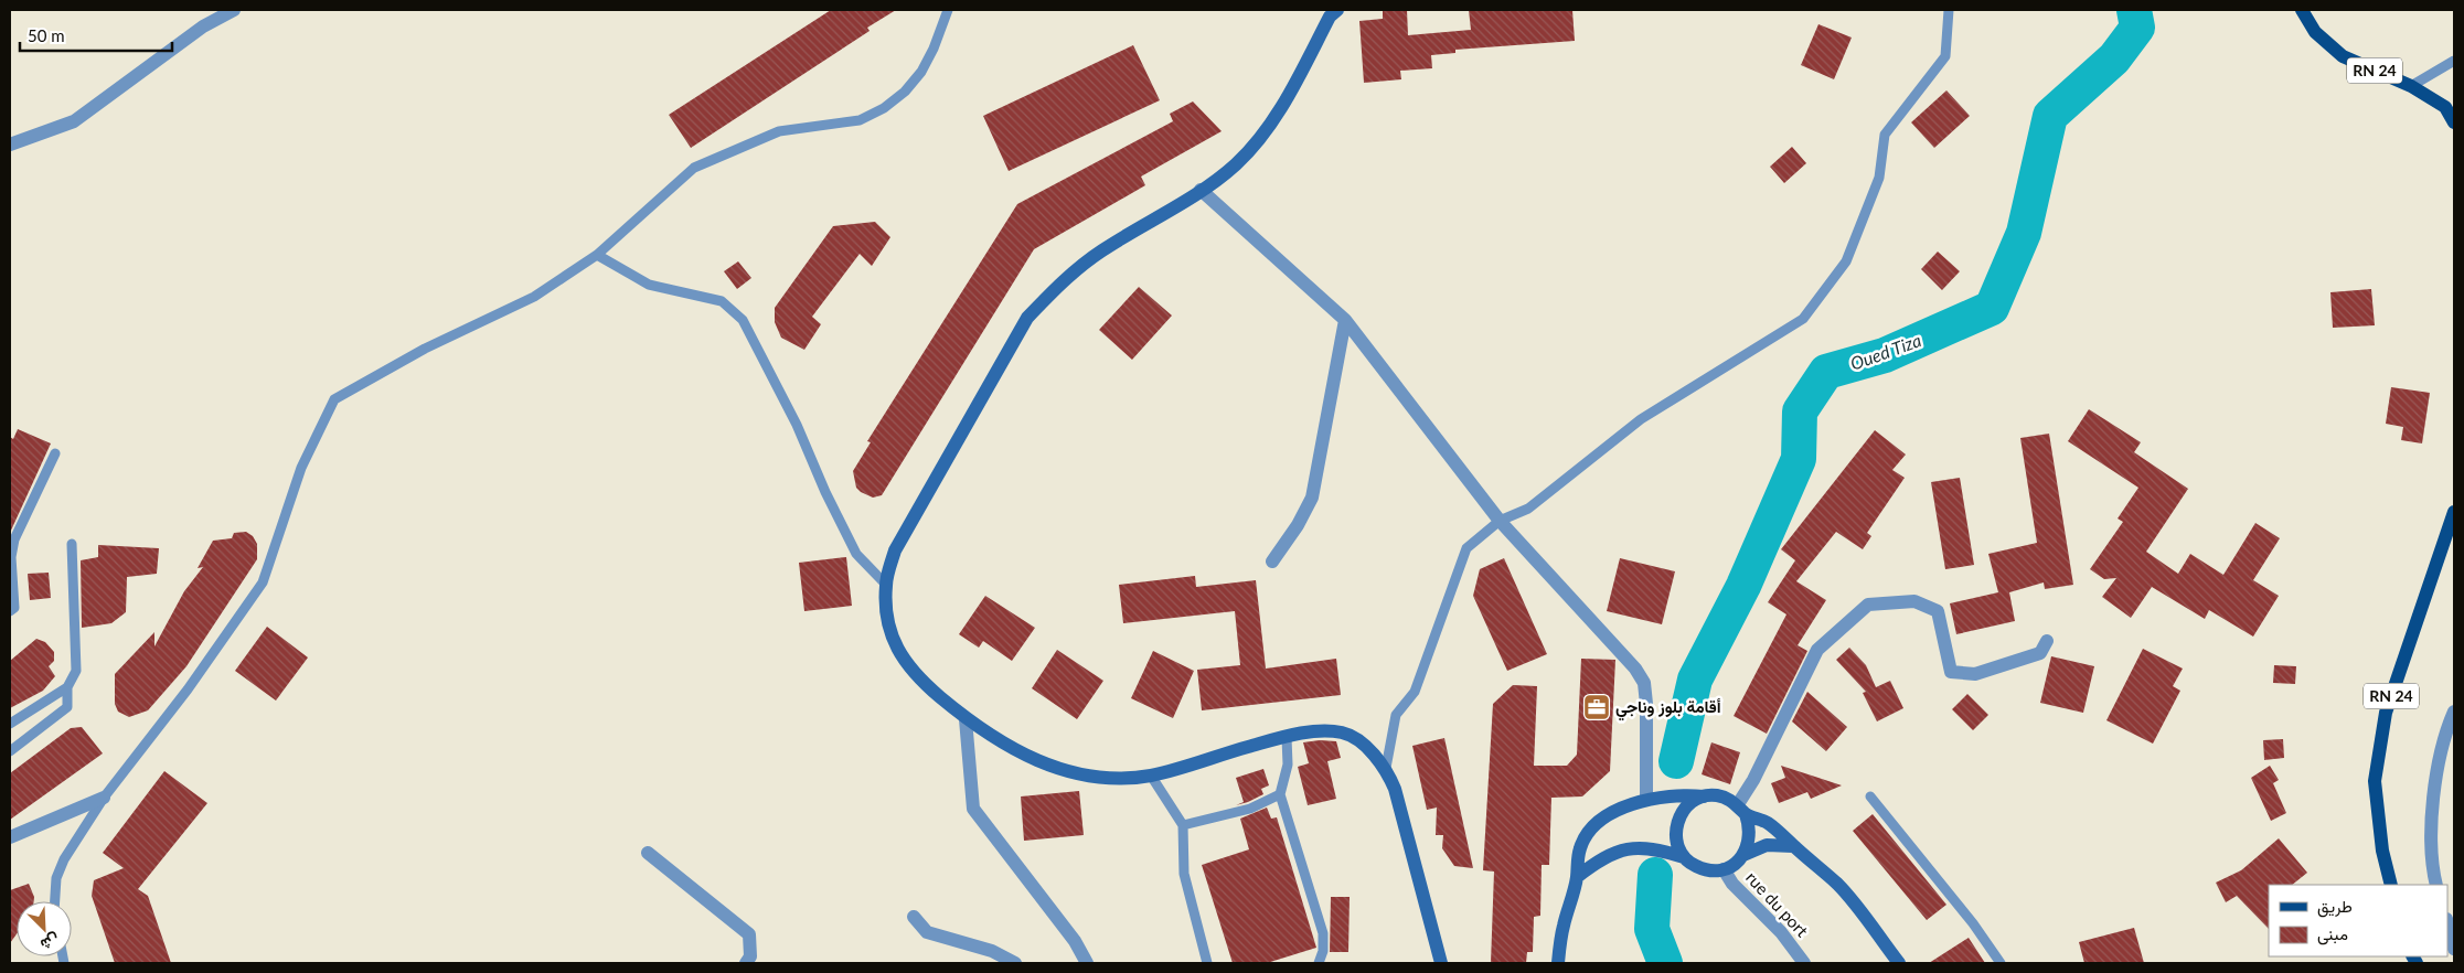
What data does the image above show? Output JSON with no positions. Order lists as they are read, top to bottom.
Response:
{
  "streets": {
    "main road": ["RN 24"],
    "street": ["rue du port"]
  },
  "water": ["Oued Tiza"],
  "places": {
    "office": ["أقامة بلوز وناجي"]
  },
  "legend": ["طريق", "مبنى"],
  "scale_bar": "50 m",
  "north": "bottom right"
}
